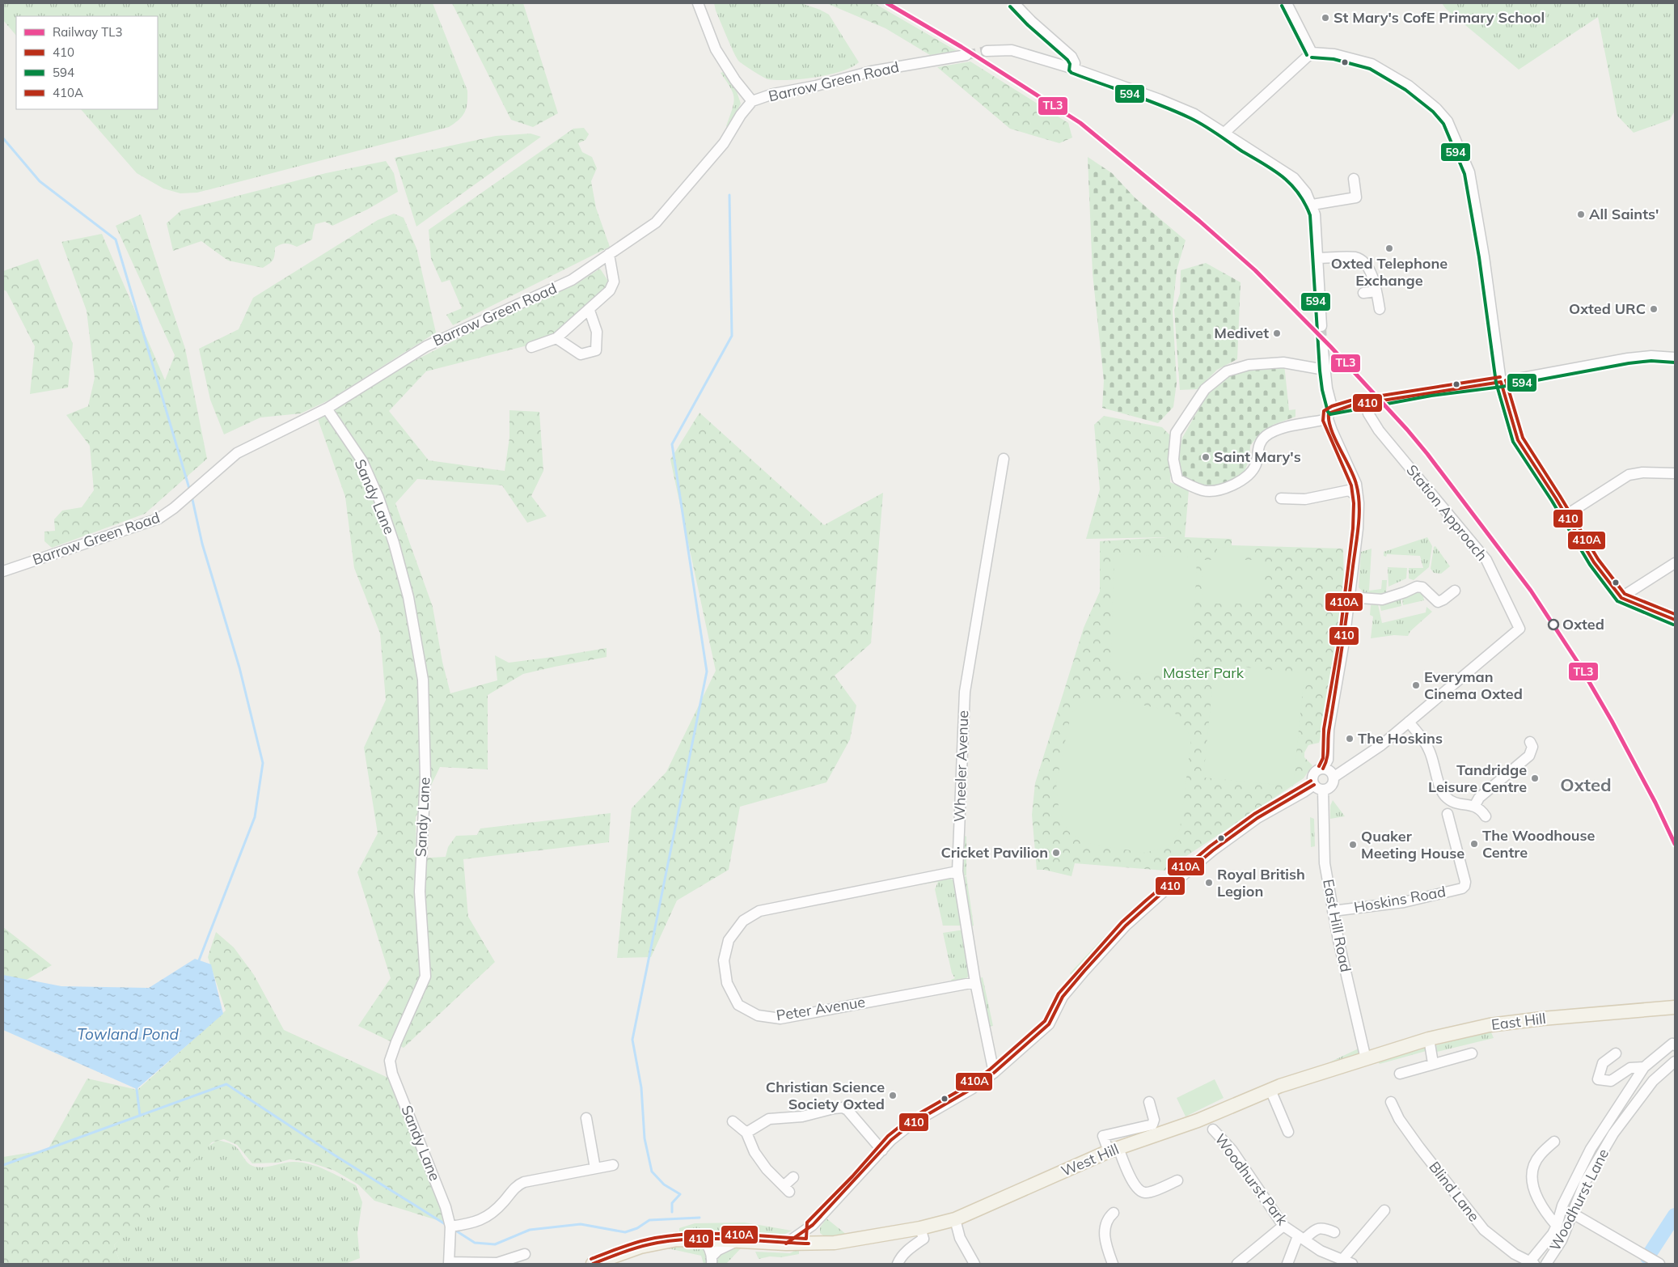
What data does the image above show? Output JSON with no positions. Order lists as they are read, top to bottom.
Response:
{
  "streets": {
    "main road": ["East Hill", "West Hill"],
    "street": [
      "Barrow Green Road",
      "Sandy Lane",
      "Station Approach",
      "Wheeler Avenue",
      "Hoskins Road",
      "East Hill Road",
      "Peter Avenue",
      "Woodhurst Park",
      "Blind Lane",
      "Woodhurst Lane"
    ]
  },
  "crossings": [
    ["Barrow Green Road", "Sandy Lane"],
    ["Wheeler Avenue", "Peter Avenue"],
    ["Hoskins Road", "East Hill Road"],
    ["East Hill Road", "East Hill"],
    ["East Hill Road", "West Hill"],
    ["East Hill", "West Hill"],
    ["Blind Lane", "Woodhurst Lane"]
  ],
  "districts": ["Oxted"],
  "water": ["Towland Pond"],
  "parks": ["Master Park"],
  "places": [
    "St Mary's CofE Primary School",
    "All Saints'",
    "Oxted Telephone Exchange",
    "Oxted URC",
    "Medivet",
    "Saint Mary's",
    "Oxted",
    "Everyman Cinema Oxted",
    "The Hoskins",
    "Tandridge Leisure Centre",
    "The Woodhouse Centre",
    "Quaker Meeting House",
    "Cricket Pavilion",
    "Royal British Legion",
    "Christian Science Society Oxted"
  ],
  "lines": [
    "rail line TL3",
    "transit line 594",
    "transit line 410A",
    "transit line 410"
  ],
  "legend": [
    "Railway TL3",
    "410",
    "594",
    "410A"
  ]
}
